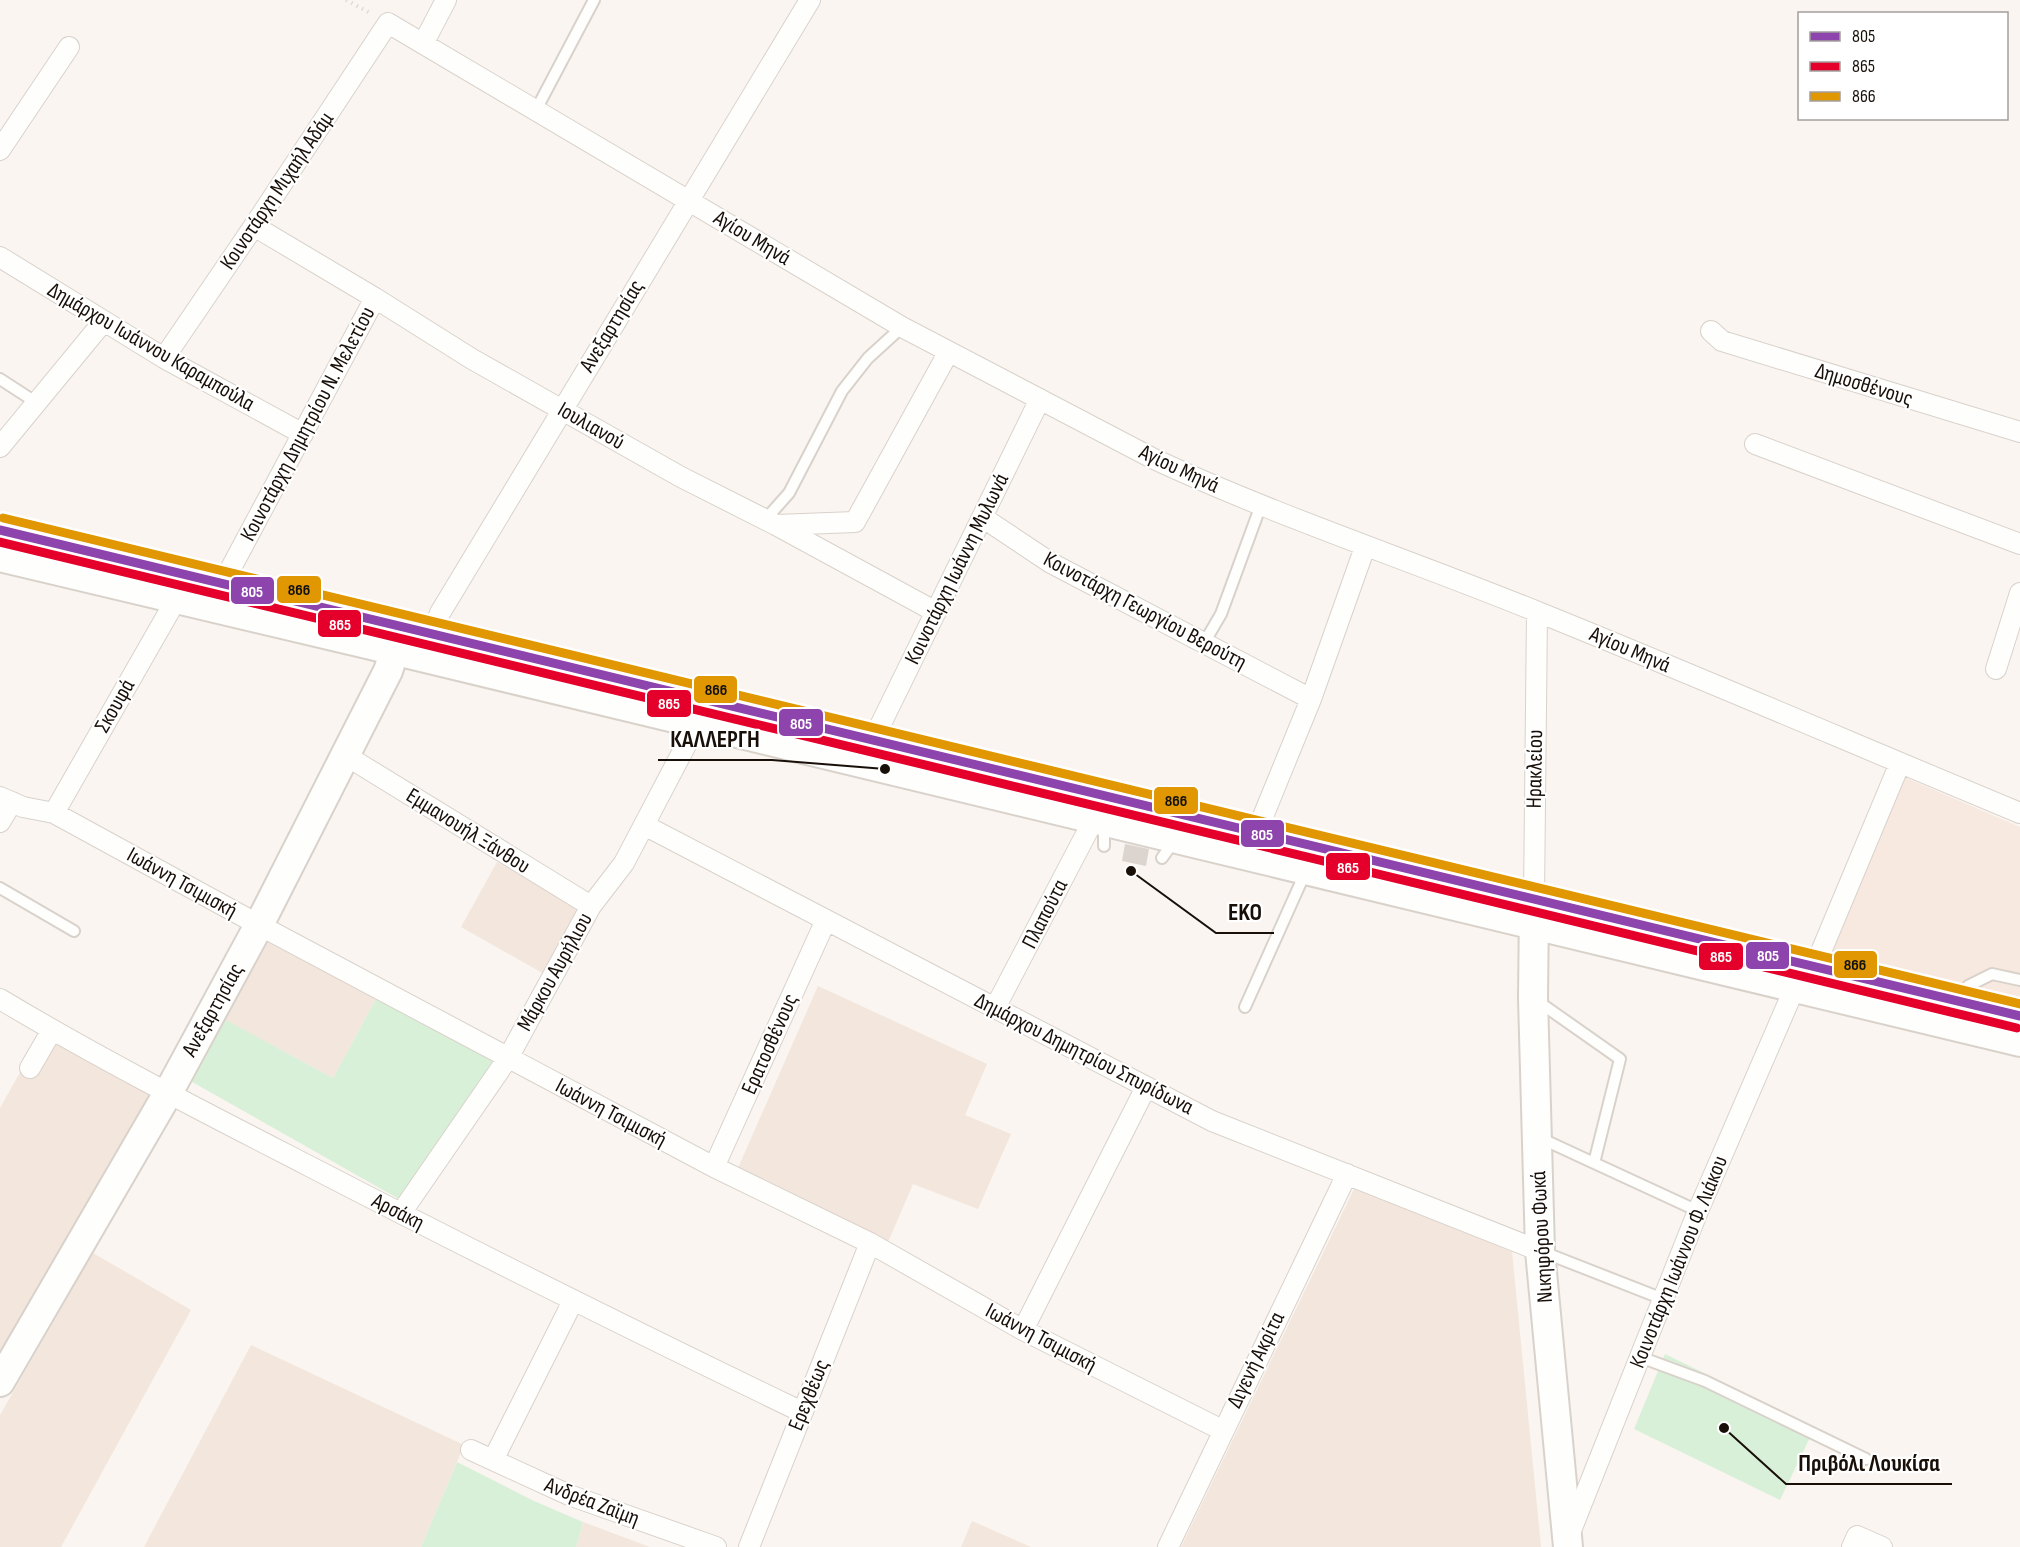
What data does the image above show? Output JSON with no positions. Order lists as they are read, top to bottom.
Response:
{
  "streets": {
    "main road": ["Ανεξαρτησίας", "Νικηφόρου Φωκά"],
    "street": [
      "Κοινοτάρχη Μιχαήλ Αδάμ",
      "Αγίου Μηνά",
      "Δημάρχου Ιωάννου Καραμπούλα",
      "Δημοσθένους",
      "Κοινοτάρχη Δημητρίου Ν. Μελετίου",
      "Ιουλιανού",
      "Κοινοτάρχη Ιωάννη Μυλωνά",
      "Κοινοτάρχη Γεωργίου Βερούτη",
      "Σκουφά",
      "Ηρακλείου",
      "Εμμανουήλ Ξάνθου",
      "Ιωάννη Τσιμισκή",
      "Πλαπούτα",
      "Μάρκου Αυρήλιου",
      "Ερατοσθένους",
      "Δημάρχου Δημητρίου Σπυρίδωνα",
      "Αρσάκη",
      "Κοινοτάρχη Ιωάννου Φ. Λιάκου",
      "Διγενή Ακρίτα",
      "Ερεχθέως",
      "Ανδρέα Ζαϊμη"
    ]
  },
  "crossings": [
    ["Κοινοτάρχη Μιχαήλ Αδάμ", "Αγίου Μηνά"],
    ["Κοινοτάρχη Μιχαήλ Αδάμ", "Δημάρχου Ιωάννου Καραμπούλα"],
    ["Κοινοτάρχη Μιχαήλ Αδάμ", "Ιουλιανού"],
    ["Αγίου Μηνά", "Ανεξαρτησίας"],
    ["Αγίου Μηνά", "Κοινοτάρχη Ιωάννη Μυλωνά"],
    ["Αγίου Μηνά", "Ηρακλείου"],
    ["Ανεξαρτησίας", "Ιουλιανού"],
    ["Ανεξαρτησίας", "Εμμανουήλ Ξάνθου"],
    ["Ανεξαρτησίας", "Ιωάννη Τσιμισκή"],
    ["Ανεξαρτησίας", "Αρσάκη"],
    ["Δημάρχου Ιωάννου Καραμπούλα", "Κοινοτάρχη Δημητρίου Ν. Μελετίου"],
    ["Κοινοτάρχη Δημητρίου Ν. Μελετίου", "Ιουλιανού"],
    ["Ιουλιανού", "Κοινοτάρχη Ιωάννη Μυλωνά"],
    ["Κοινοτάρχη Ιωάννη Μυλωνά", "Κοινοτάρχη Γεωργίου Βερούτη"],
    ["Σκουφά", "Ιωάννη Τσιμισκή"],
    ["Ηρακλείου", "Νικηφόρου Φωκά"],
    ["Εμμανουήλ Ξάνθου", "Μάρκου Αυρήλιου"],
    ["Ιωάννη Τσιμισκή", "Μάρκου Αυρήλιου"],
    ["Ιωάννη Τσιμισκή", "Ερατοσθένους"],
    ["Ιωάννη Τσιμισκή", "Διγενή Ακρίτα"],
    ["Ιωάννη Τσιμισκή", "Ερεχθέως"],
    ["Πλαπούτα", "Δημάρχου Δημητρίου Σπυρίδωνα"],
    ["Μάρκου Αυρήλιου", "Δημάρχου Δημητρίου Σπυρίδωνα"],
    ["Μάρκου Αυρήλιου", "Αρσάκη"],
    ["Ερατοσθένους", "Δημάρχου Δημητρίου Σπυρίδωνα"],
    ["Δημάρχου Δημητρίου Σπυρίδωνα", "Νικηφόρου Φωκά"],
    ["Δημάρχου Δημητρίου Σπυρίδωνα", "Διγενή Ακρίτα"],
    ["Αρσάκη", "Ερεχθέως"],
    ["Νικηφόρου Φωκά", "Κοινοτάρχη Ιωάννου Φ. Λιάκου"]
  ],
  "places": ["ΚΑΛΛΕΡΓΗ", "EKO", "Πριβόλι Λουκίσα"],
  "lines": ["transit line 866", "transit line 805", "transit line 865"],
  "legend": ["805", "865", "866"]
}
